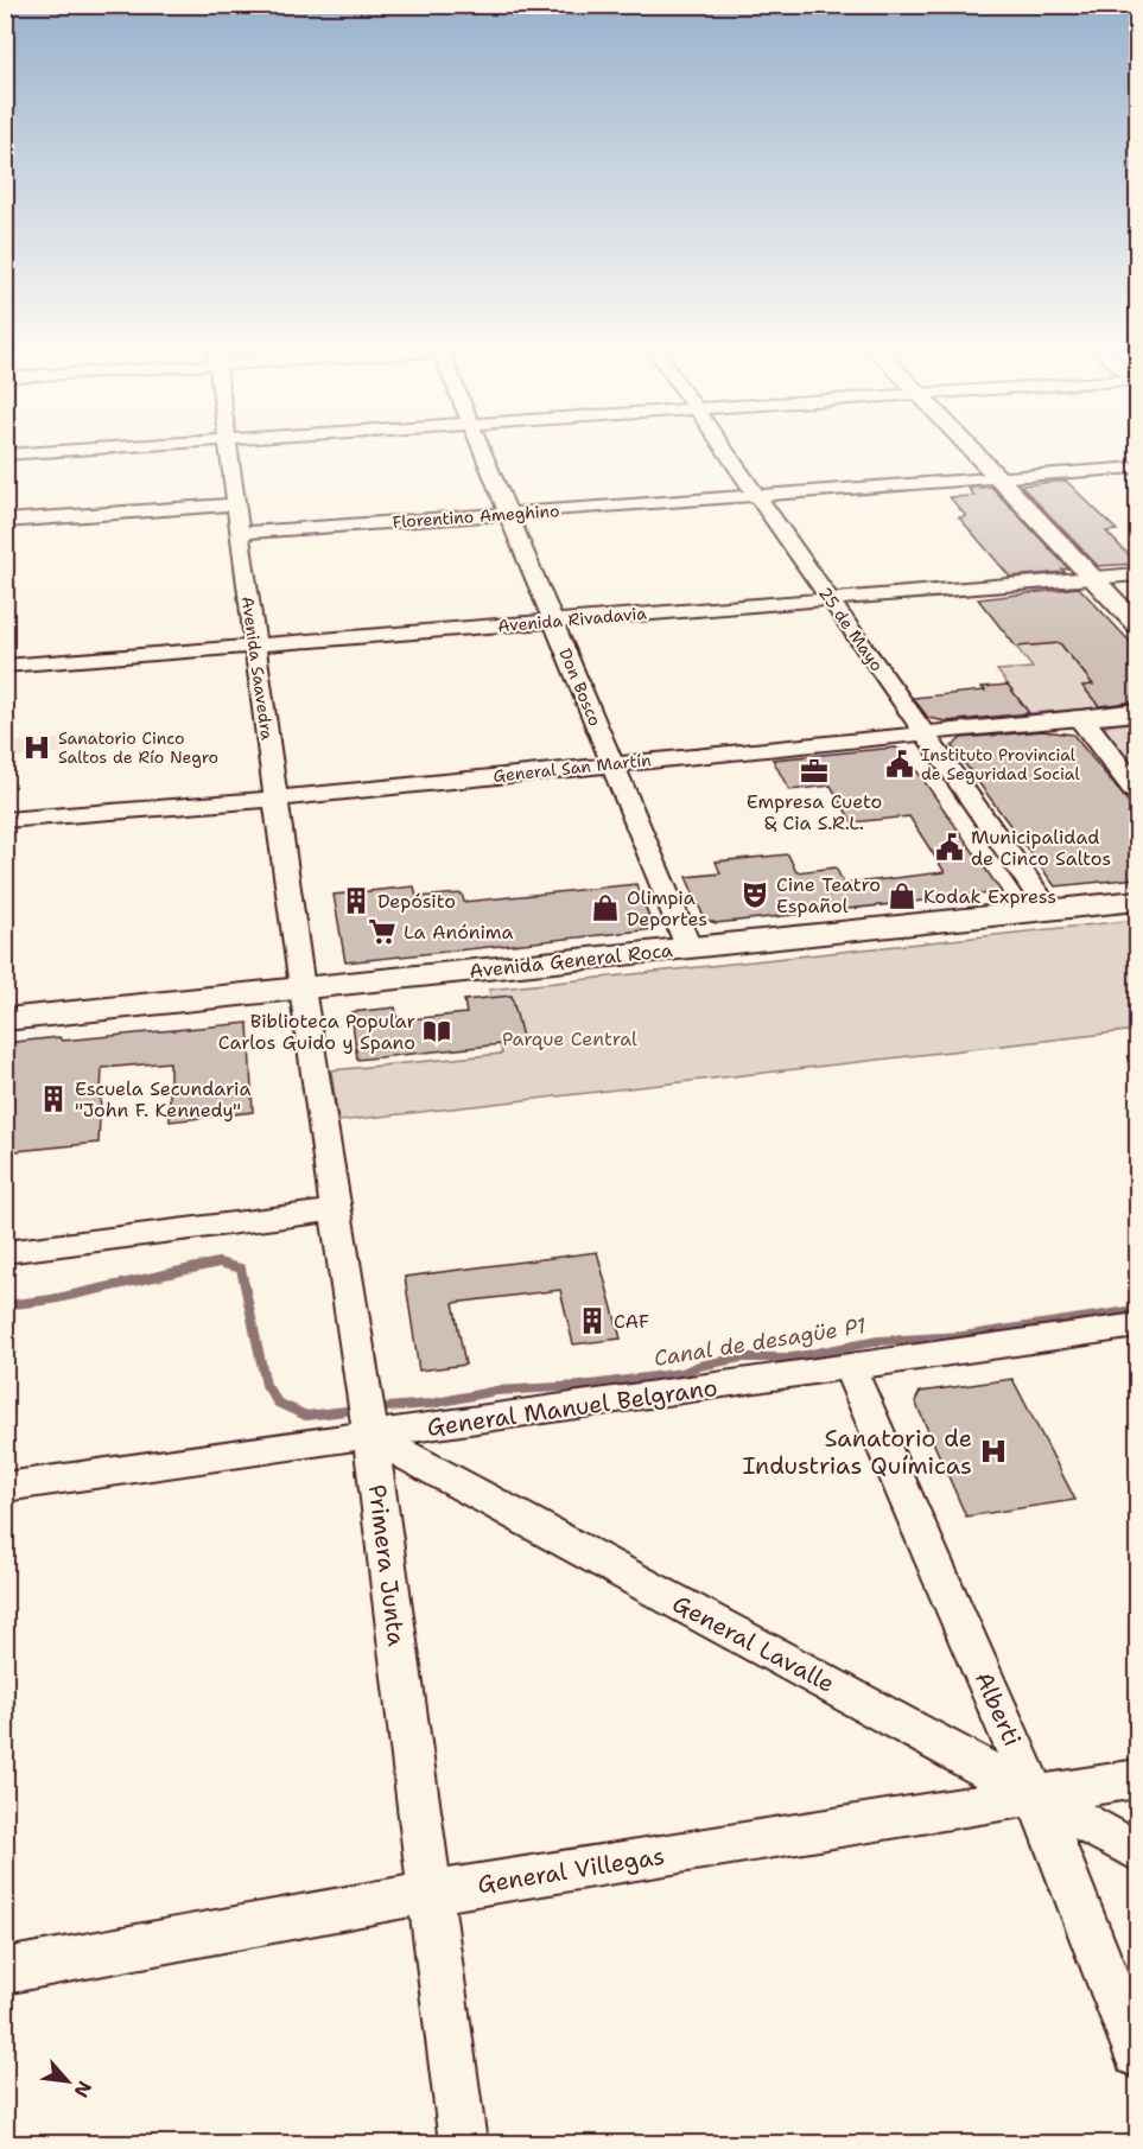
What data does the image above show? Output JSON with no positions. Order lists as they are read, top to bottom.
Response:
{
  "streets": {
    "main road": ["General San Martín", "Avenida General Roca"],
    "street": [
      "Florentino Ameghino",
      "Avenida Rivadavia",
      "25 de Mayo",
      "Avenida Saavedra",
      "Don Bosco",
      "General Manuel Belgrano",
      "Primera Junta",
      "General Lavalle",
      "Alberti",
      "General Villegas"
    ]
  },
  "crossings": [
    ["Florentino Ameghino", "25 de Mayo"],
    ["Florentino Ameghino", "Avenida Saavedra"],
    ["Florentino Ameghino", "Don Bosco"],
    ["Avenida Rivadavia", "25 de Mayo"],
    ["Avenida Rivadavia", "Avenida Saavedra"],
    ["Avenida Rivadavia", "Don Bosco"],
    ["25 de Mayo", "General San Martín"],
    ["25 de Mayo", "Avenida General Roca"],
    ["Avenida Saavedra", "General San Martín"],
    ["Avenida Saavedra", "Avenida General Roca"],
    ["Avenida Saavedra", "Primera Junta"],
    ["Don Bosco", "General San Martín"],
    ["Don Bosco", "Avenida General Roca"],
    ["Avenida General Roca", "Primera Junta"],
    ["General Manuel Belgrano", "Primera Junta"],
    ["General Manuel Belgrano", "General Lavalle"],
    ["General Manuel Belgrano", "Alberti"],
    ["Primera Junta", "General Lavalle"],
    ["Primera Junta", "General Villegas"],
    ["General Lavalle", "Alberti"],
    ["General Lavalle", "General Villegas"],
    ["Alberti", "General Villegas"]
  ],
  "water": ["Canal de desagüe P1"],
  "parks": ["Parque Central"],
  "places": {
    "hospital": ["Sanatorio Cinco Saltos de Río Negro", "Sanatorio de Industrias Químicas"],
    "public building": ["Instituto Provincial de Seguridad Social", "Municipalidad de Cinco Saltos"],
    "office": ["Empresa Cueto & Cia S.R.L."],
    "theatre": ["Cine Teatro Español"],
    "shop": ["Kodak Express", "Olimpia Deportes"],
    "building": ["Depósito", "Escuela Secundaria \"John F. Kennedy\"", "CAF"],
    "supermarket": ["La Anónima"],
    "library": ["Biblioteca Popular Carlos Guido y Spano"]
  },
  "north": "bottom right"
}
